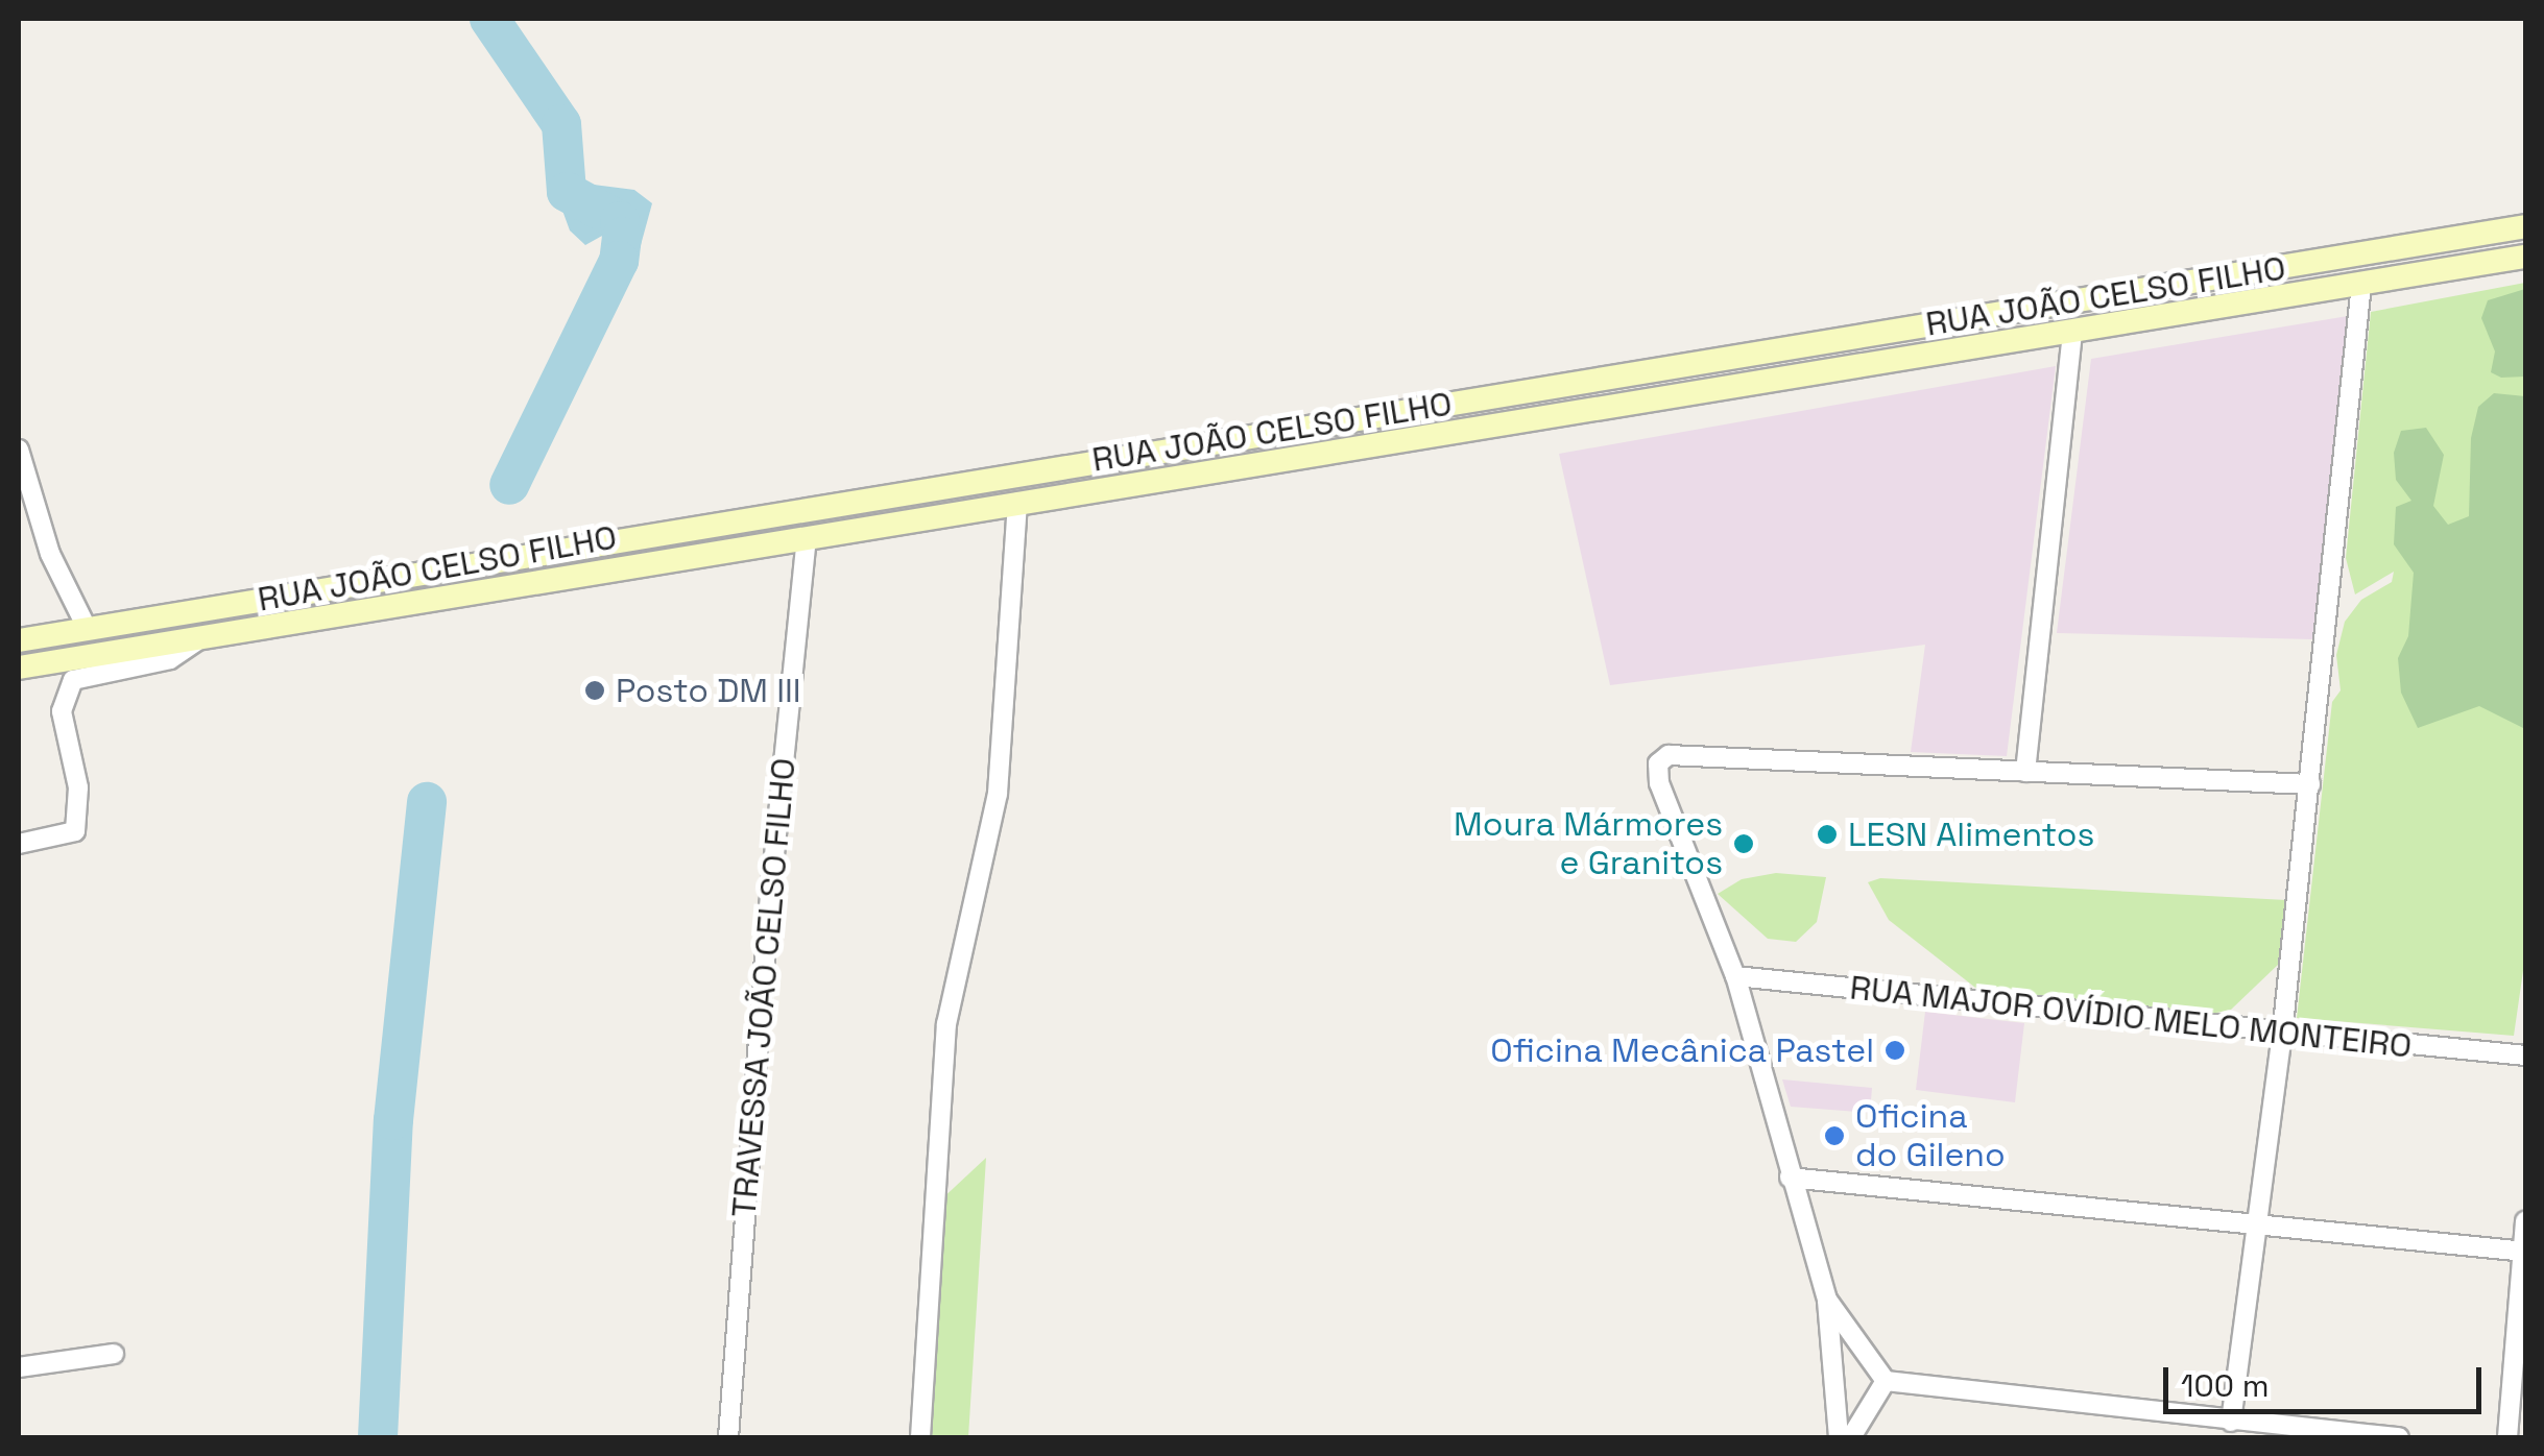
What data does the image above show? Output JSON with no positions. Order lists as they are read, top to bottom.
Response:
{
  "streets": {
    "main road": ["RUA JOÃO CELSO FILHO"],
    "street": ["TRAVESSA JOÃO CELSO FILHO", "RUA MAJOR OVÍDIO MELO MONTEIRO"]
  },
  "crossings": [
    ["RUA JOÃO CELSO FILHO", "TRAVESSA JOÃO CELSO FILHO"]
  ],
  "places": [
    "Posto DM III",
    "LESN Alimentos",
    "Moura Mármores e Granitos",
    "Oficina Mecânica Pastel",
    "Oficina do Gileno"
  ],
  "scale_bar": "100 m"
}
